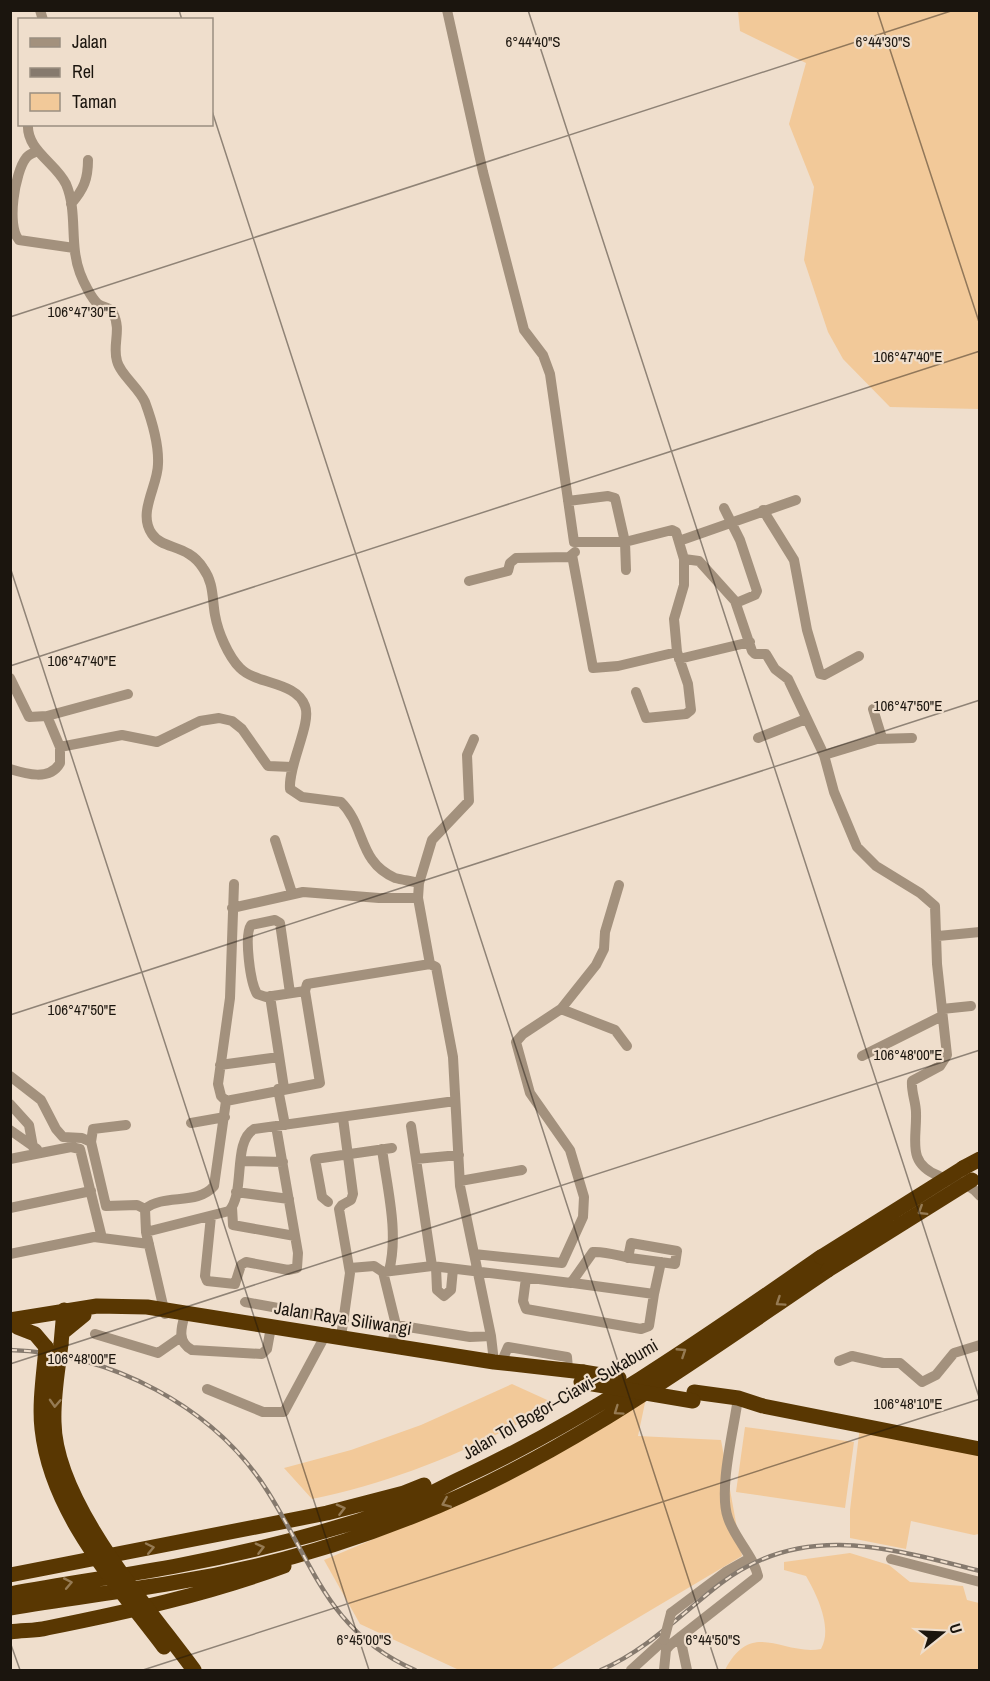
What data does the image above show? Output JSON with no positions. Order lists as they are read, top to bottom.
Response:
{
  "streets": {
    "highway": ["Jalan Raya Siliwangi", "Jalan Tol Bogor–Ciawi–Sukabumi"]
  },
  "legend": ["Jalan", "Rel", "Taman"],
  "north": "right",
  "coordinates": [
    "6°44'40\"S",
    "6°44'30\"S",
    "106°47'30\"E",
    "106°47'40\"E",
    "106°47'50\"E",
    "106°48'00\"E",
    "106°48'10\"E",
    "6°45'00\"S",
    "6°44'50\"S"
  ]
}
